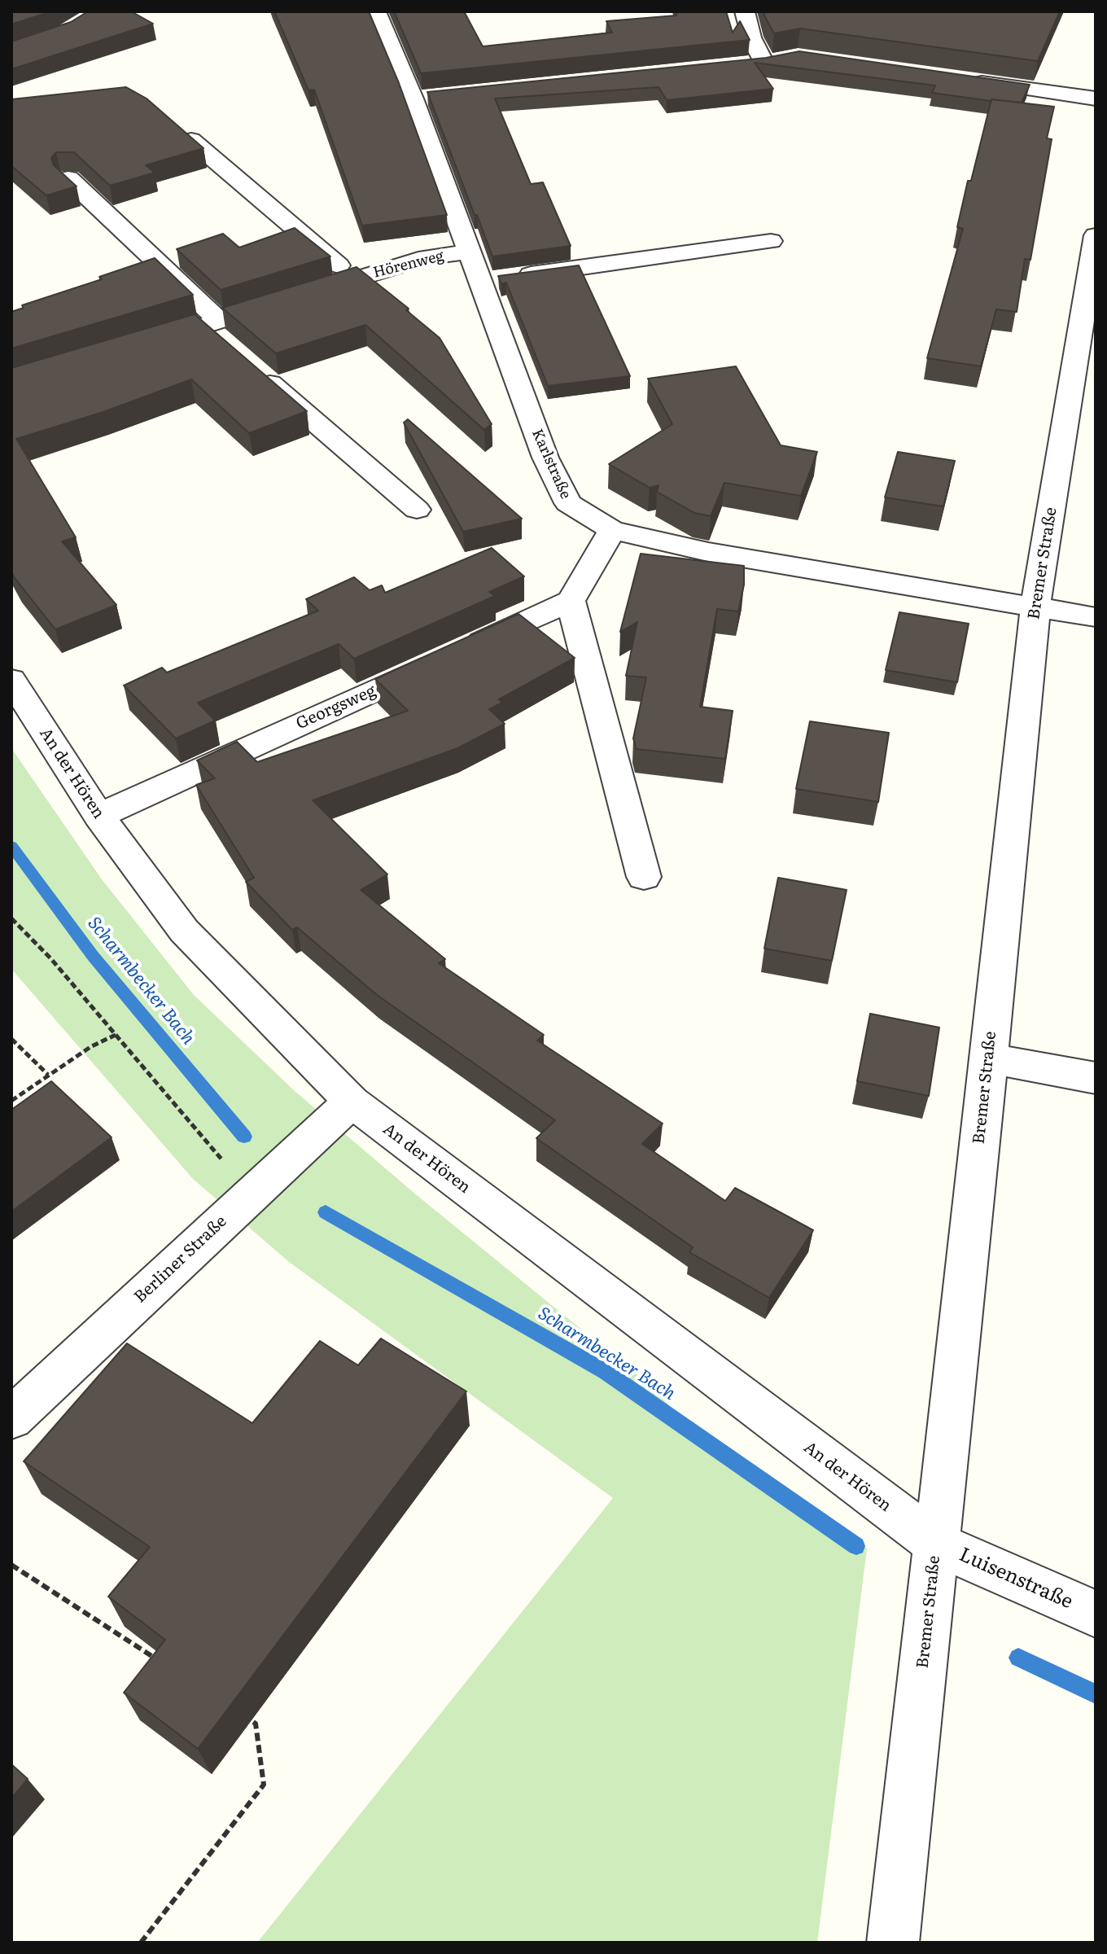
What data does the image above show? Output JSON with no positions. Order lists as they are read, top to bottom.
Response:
{
  "streets": {
    "street": [
      "Hörenweg",
      "Karlstraße",
      "Bremer Straße",
      "Georgsweg",
      "An der Hören",
      "Berliner Straße",
      "Luisenstraße"
    ]
  },
  "crossings": [
    ["Hörenweg", "Karlstraße"],
    ["Karlstraße", "Bremer Straße"],
    ["Bremer Straße", "An der Hören"],
    ["Bremer Straße", "Luisenstraße"],
    ["Georgsweg", "An der Hören"],
    ["An der Hören", "Berliner Straße"],
    ["An der Hören", "Luisenstraße"]
  ],
  "water": ["Scharmbecker Bach"]
}
